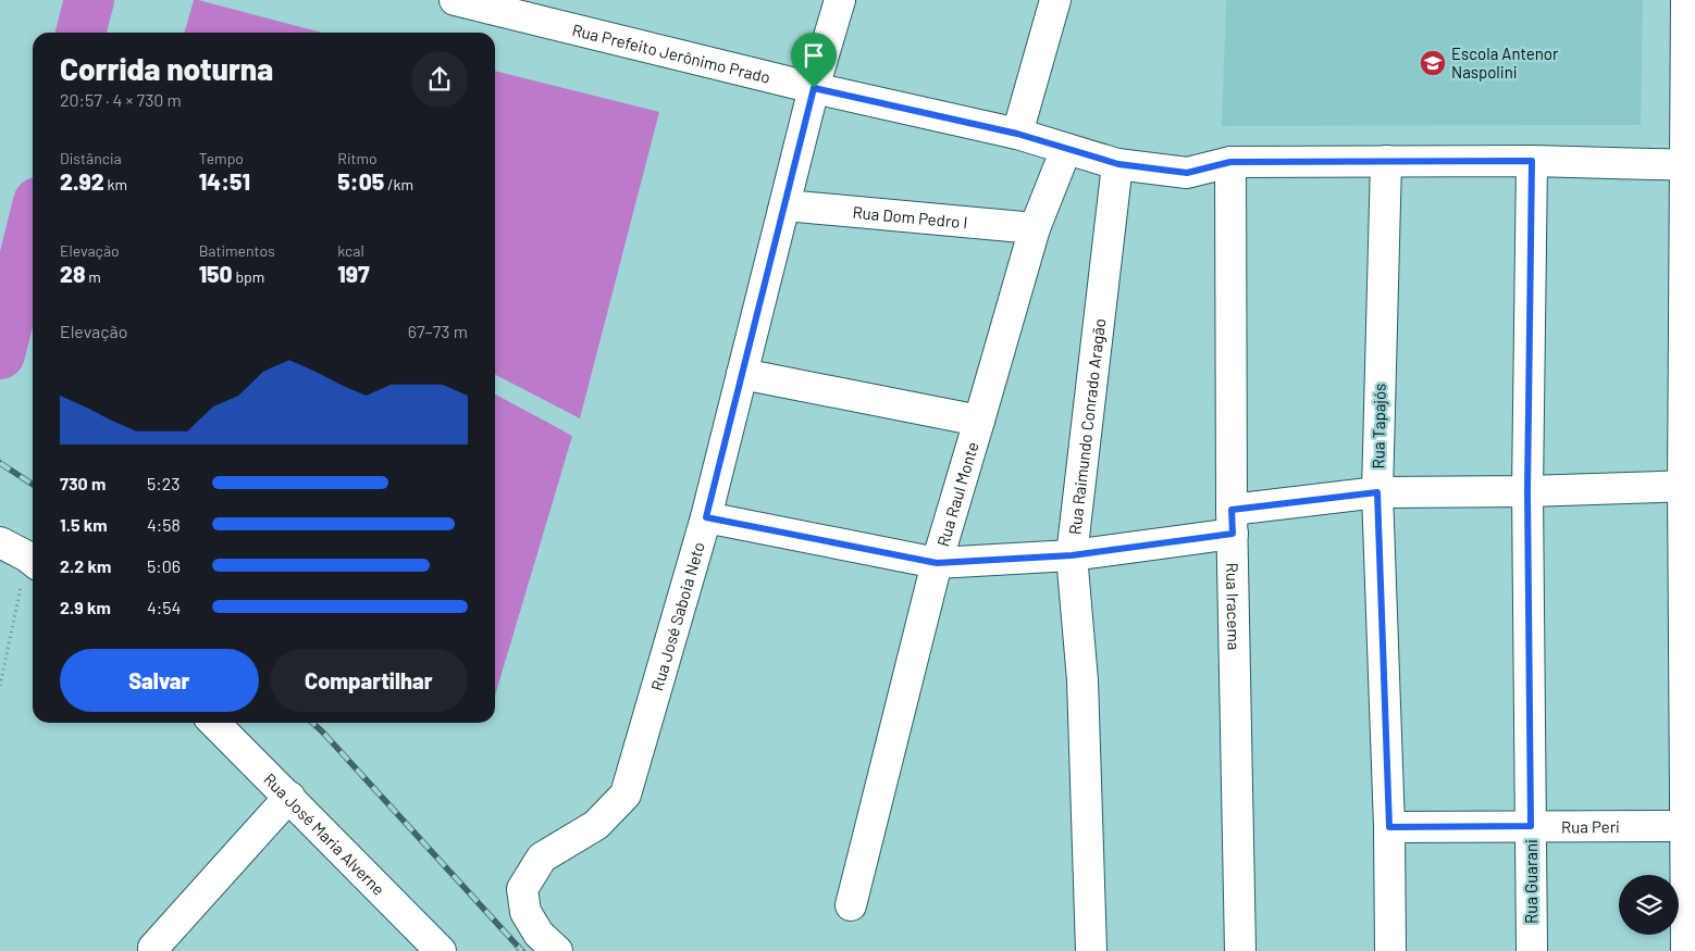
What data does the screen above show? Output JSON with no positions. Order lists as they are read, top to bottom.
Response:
{
  "streets": {
    "street": [
      "Rua Prefeito Jerônimo Prado",
      "Rua Dom Pedro I",
      "Rua Tapajós",
      "Rua Raimundo Conrado Aragão",
      "Rua Raul Monte",
      "Rua Iracema",
      "Rua José Saboia Neto",
      "Rua Peri",
      "Rua José Maria Alverne",
      "Rua Guarani"
    ]
  },
  "crossings": [
    ["Rua Prefeito Jerônimo Prado", "Rua Tapajós"],
    ["Rua Prefeito Jerônimo Prado", "Rua Raimundo Conrado Aragão"],
    ["Rua Prefeito Jerônimo Prado", "Rua Raul Monte"],
    ["Rua Prefeito Jerônimo Prado", "Rua Iracema"],
    ["Rua Prefeito Jerônimo Prado", "Rua José Saboia Neto"],
    ["Rua Prefeito Jerônimo Prado", "Rua Guarani"],
    ["Rua Dom Pedro I", "Rua Raul Monte"],
    ["Rua Dom Pedro I", "Rua José Saboia Neto"],
    ["Rua Tapajós", "Rua Peri"],
    ["Rua Peri", "Rua Guarani"]
  ],
  "places": {
    "school or university": ["Escola Antenor Naspolini"]
  },
  "page": {
    "heading": ["Corrida noturna", "20:57 · 4 × 730 m"],
    "stats": [
      ["Distância", "2.92 km"],
      ["Tempo", "14:51"],
      ["Ritmo", "5:05 /km"],
      ["Elevação", "28 m"],
      ["Batimentos", "150 bpm"],
      ["kcal", "197"]
    ],
    "chart": ["Elevação", "67–73 m"],
    "list": [
      {
        "name": "730 m",
        "note": "5:23"
      },
      {
        "name": "1.5 km",
        "note": "4:58"
      },
      {
        "name": "2.2 km",
        "note": "5:06"
      },
      {
        "name": "2.9 km",
        "note": "4:54"
      }
    ],
    "buttons": ["Salvar", "Compartilhar"]
  }
}
